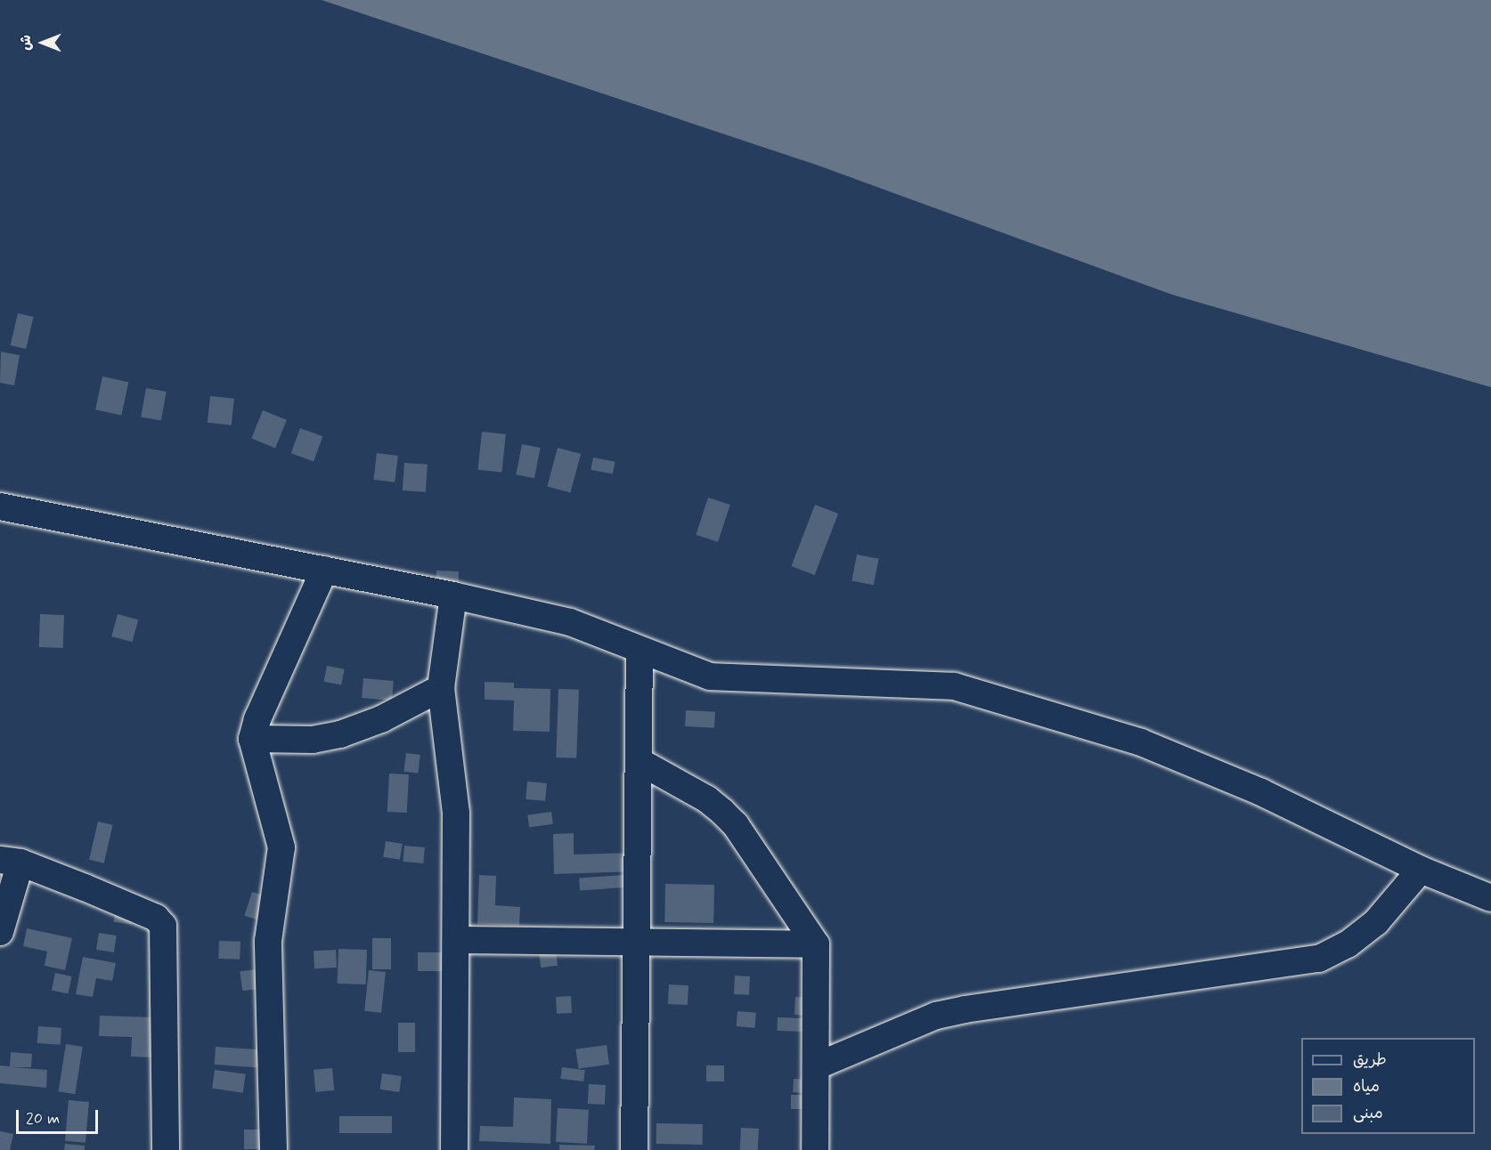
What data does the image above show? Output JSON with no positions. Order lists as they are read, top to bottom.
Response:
{
  "legend": ["طريق", "مياه", "مبنى"],
  "scale_bar": "20 m",
  "north": "left"
}
